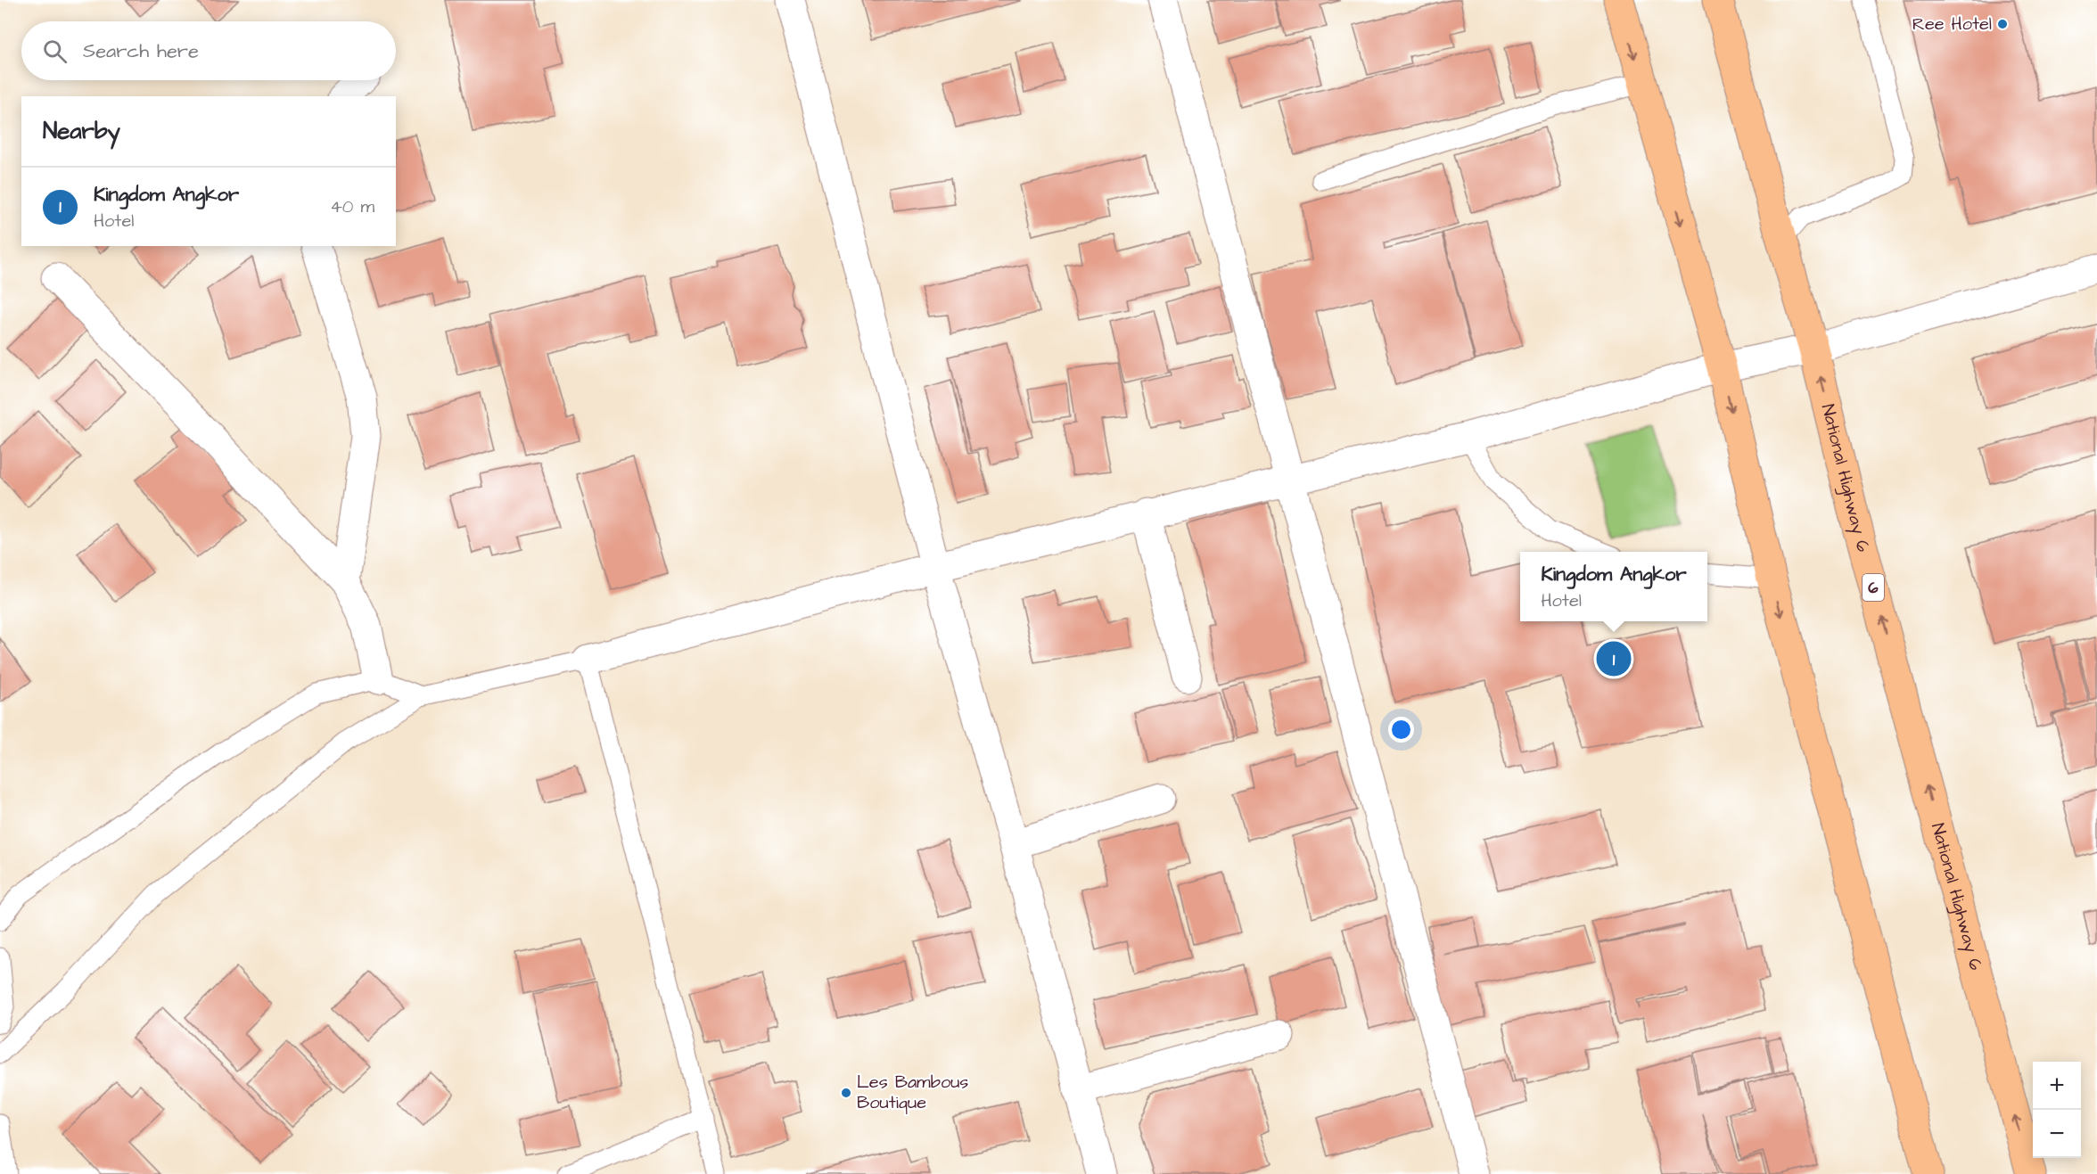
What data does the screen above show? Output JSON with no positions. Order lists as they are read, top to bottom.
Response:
{
  "streets": {
    "highway": ["National Highway 6", "6"]
  },
  "places": ["Ree Hotel", "Les Bambous Boutique"],
  "page": {
    "search": "Search here",
    "heading": "Nearby",
    "list": [
      {
        "mark": "1",
        "name": "Kingdom Angkor",
        "note": "Hotel",
        "value": "40 m"
      }
    ],
    "popup": ["Kingdom Angkor", "Hotel"],
    "pins": "1",
    "map_buttons": ["+", "−"]
  }
}
